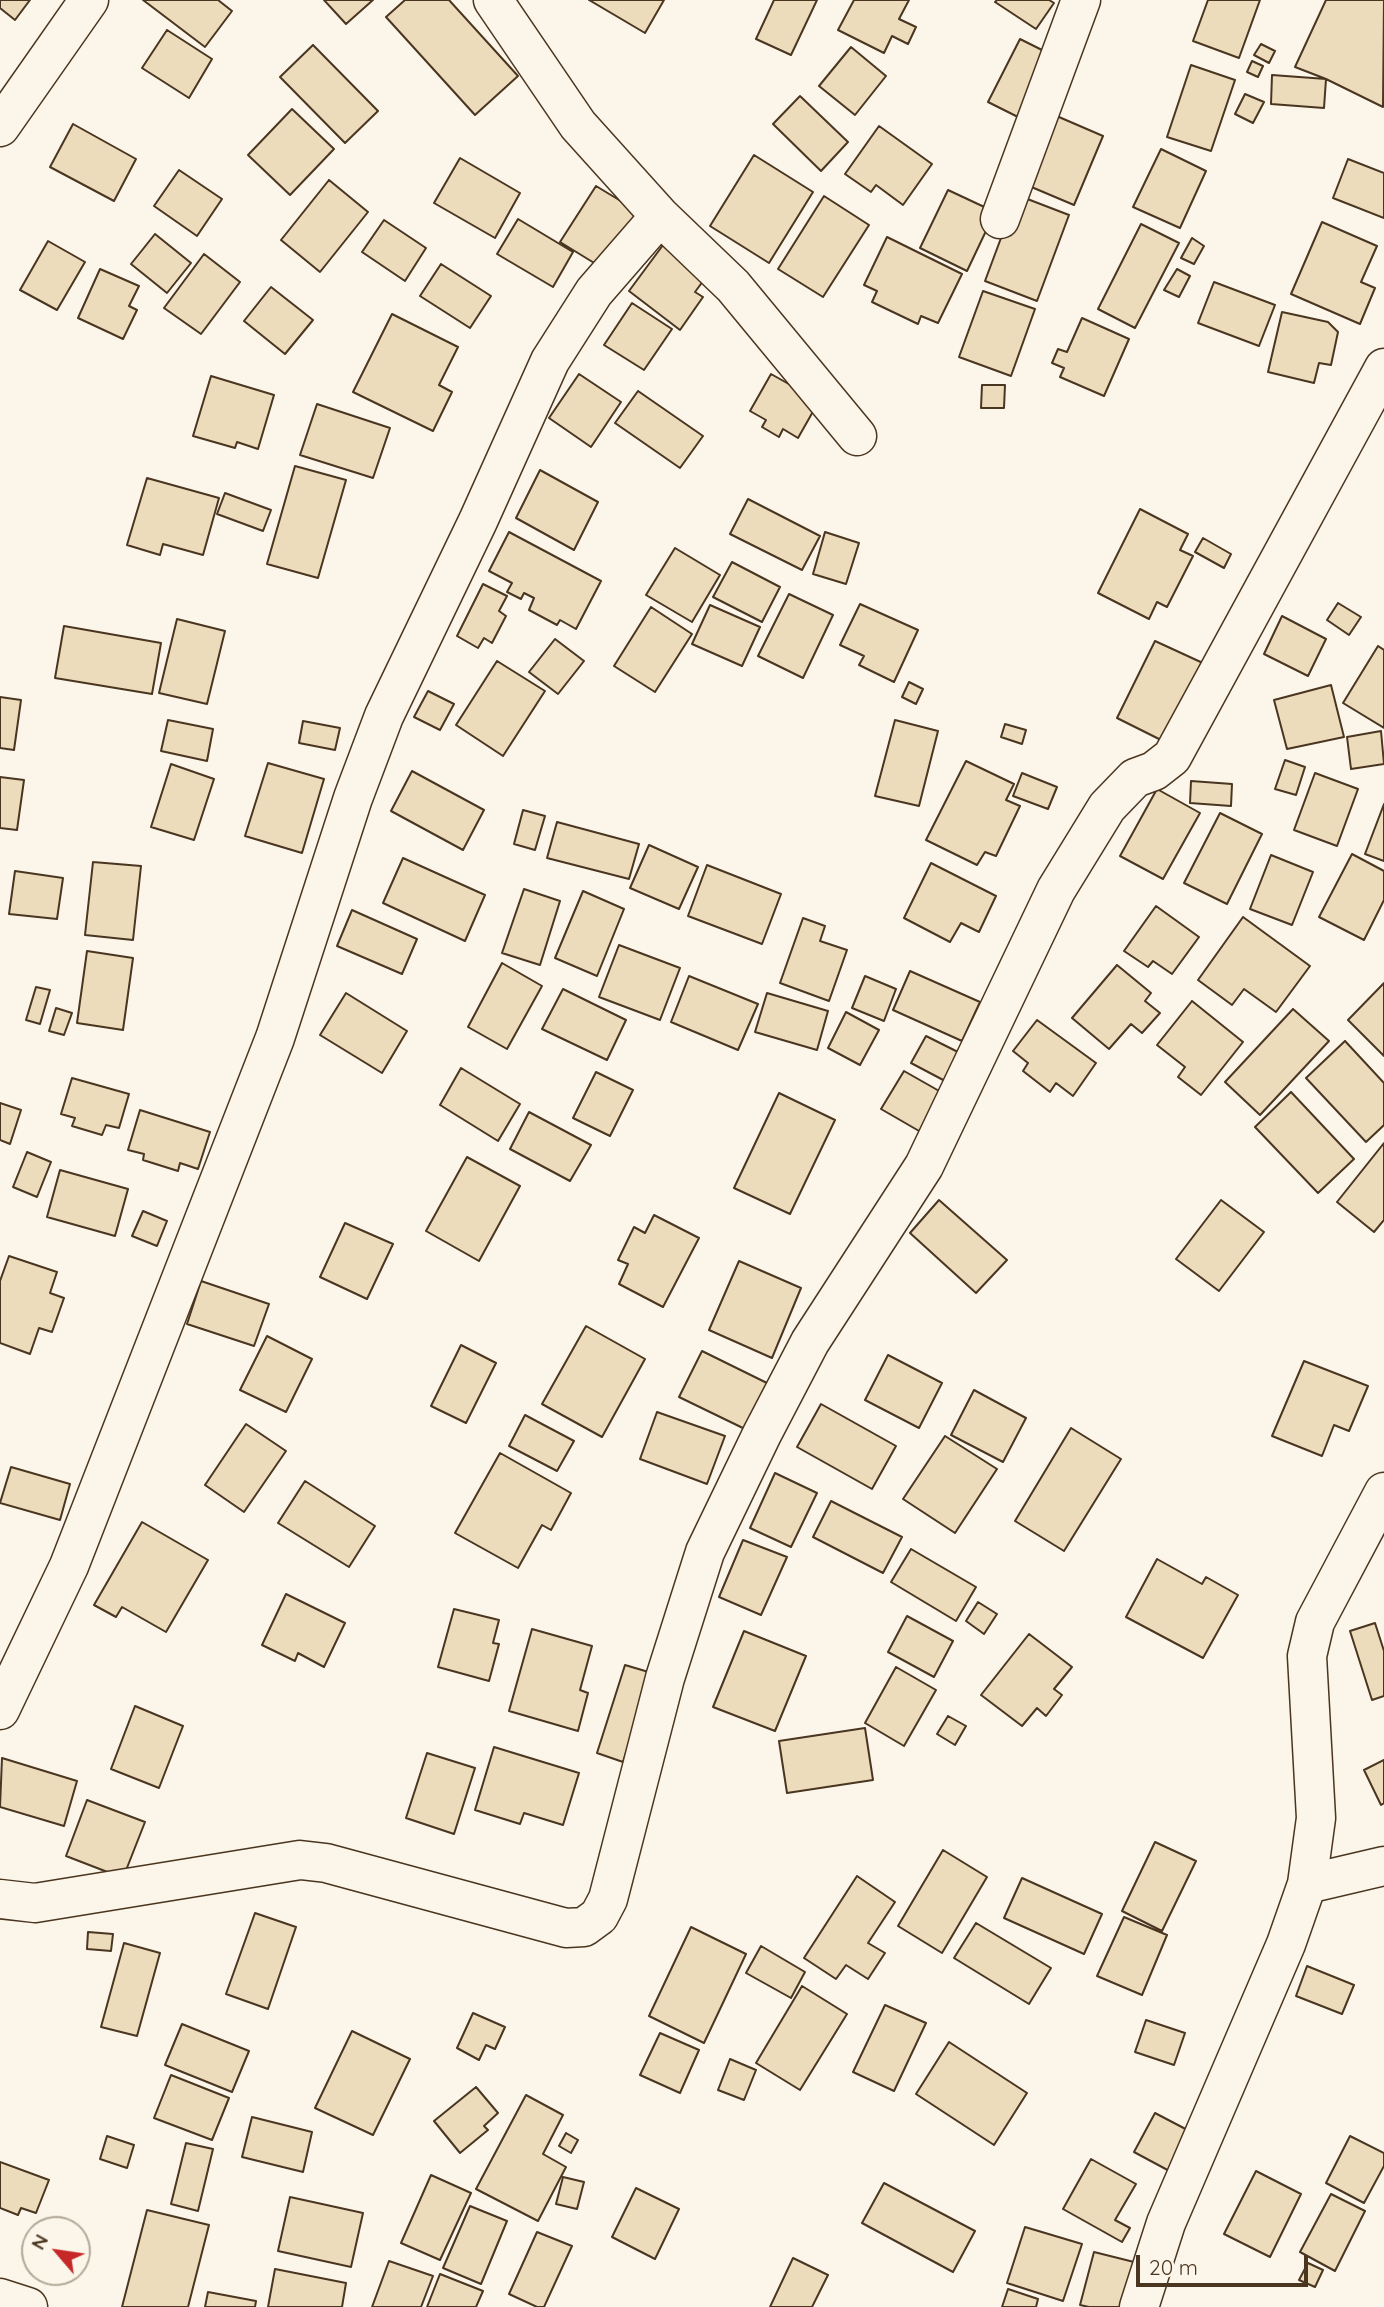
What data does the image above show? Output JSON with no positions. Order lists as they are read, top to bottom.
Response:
{
  "scale_bar": "20 m",
  "north": "top left"
}
